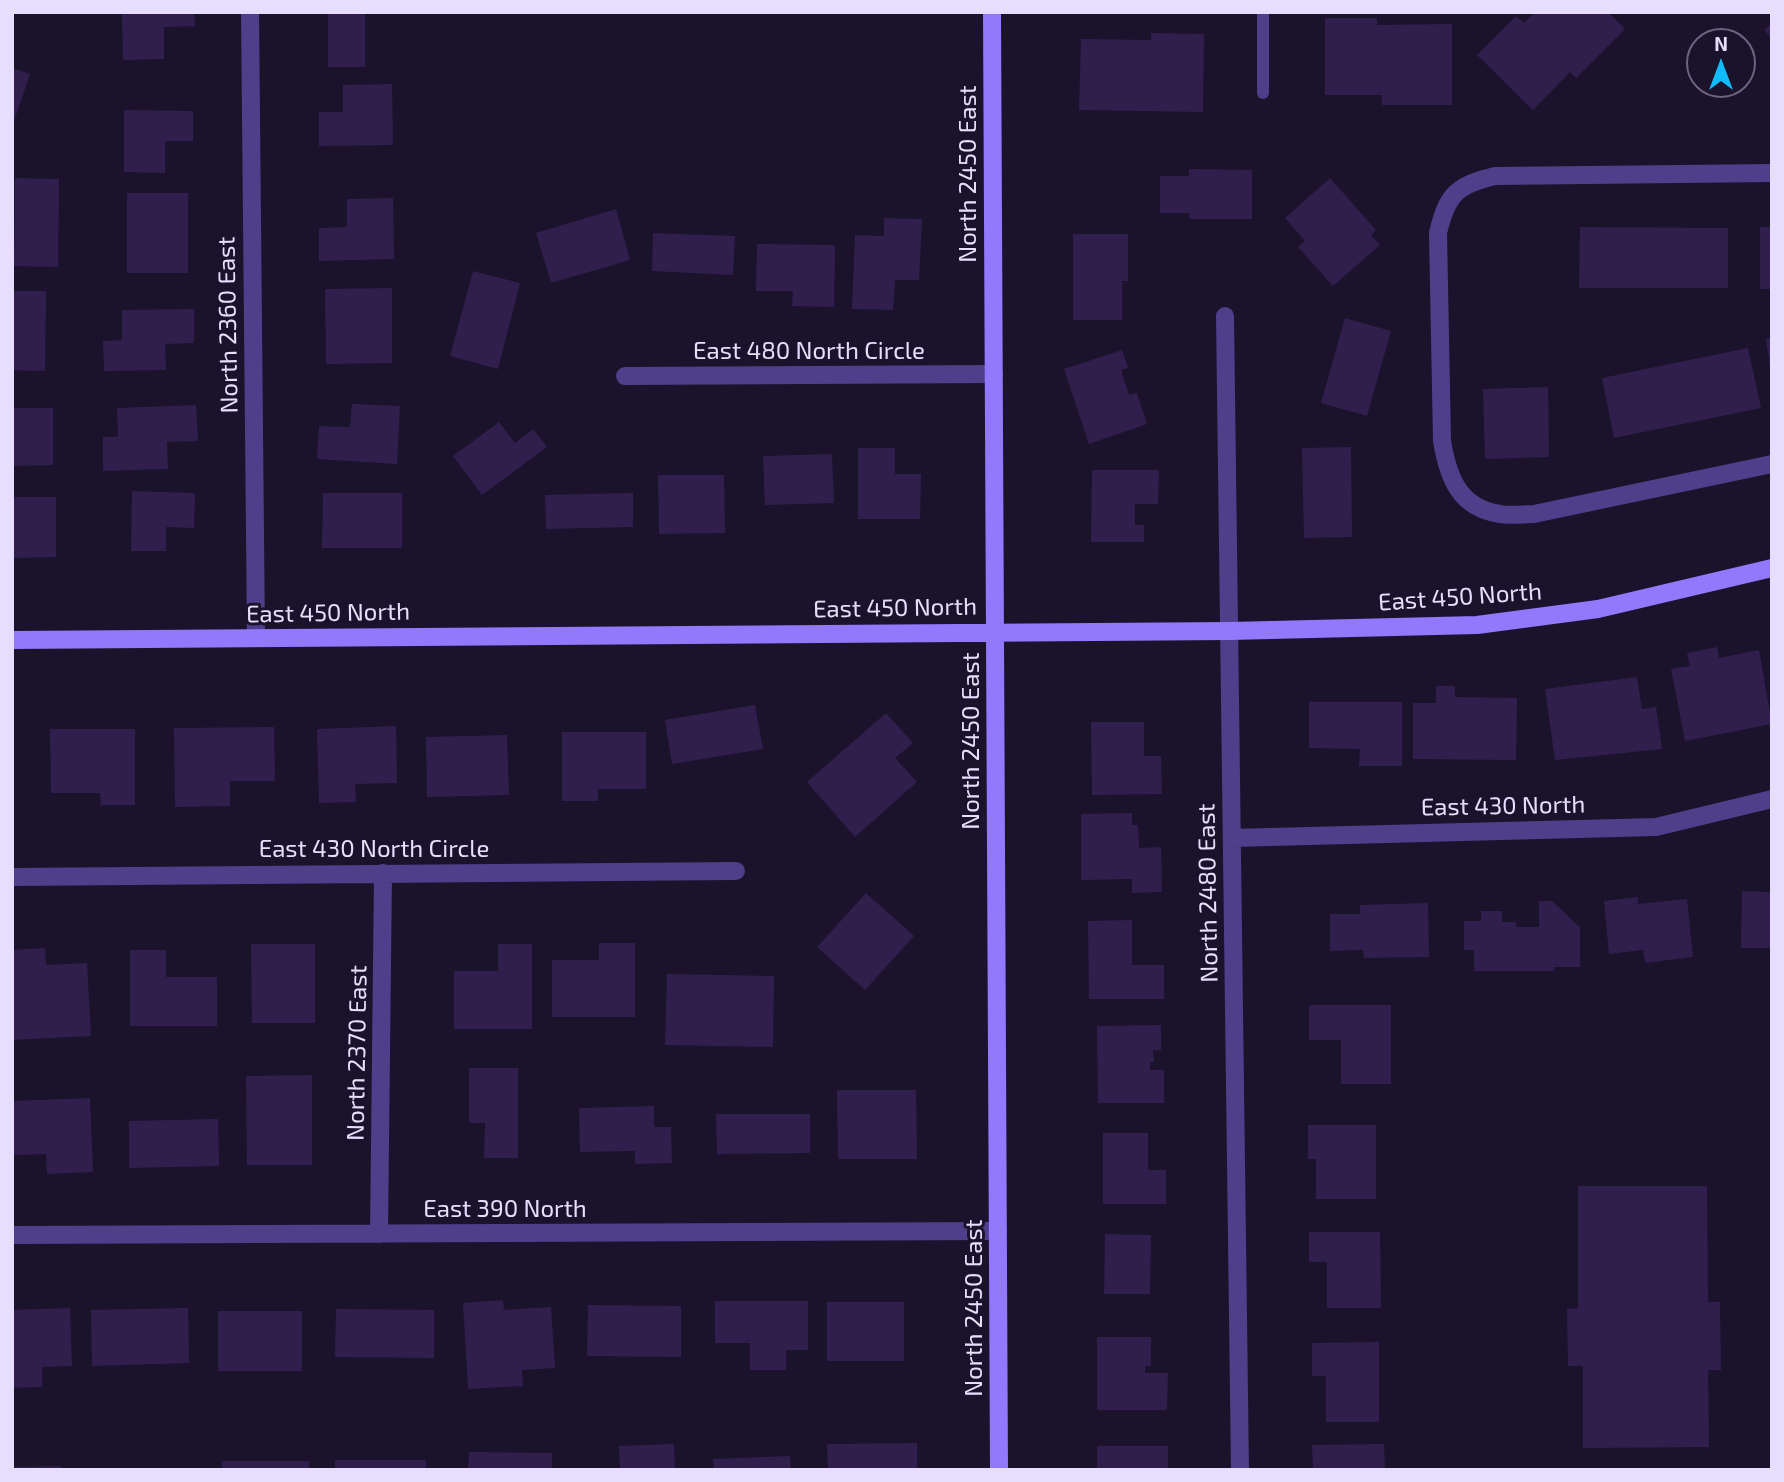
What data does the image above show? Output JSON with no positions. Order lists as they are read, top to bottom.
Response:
{
  "streets": {
    "street": [
      "North 2450 East",
      "North 2360 East",
      "East 480 North Circle",
      "East 450 North",
      "East 430 North",
      "East 430 North Circle",
      "North 2480 East",
      "North 2370 East",
      "East 390 North"
    ]
  },
  "crossings": [
    ["North 2450 East", "East 480 North Circle"],
    ["North 2450 East", "East 450 North"],
    ["North 2450 East", "East 390 North"],
    ["North 2360 East", "East 450 North"],
    ["East 450 North", "North 2480 East"],
    ["East 430 North", "North 2480 East"],
    ["East 430 North Circle", "North 2370 East"],
    ["North 2370 East", "East 390 North"]
  ],
  "north": "top"
}
